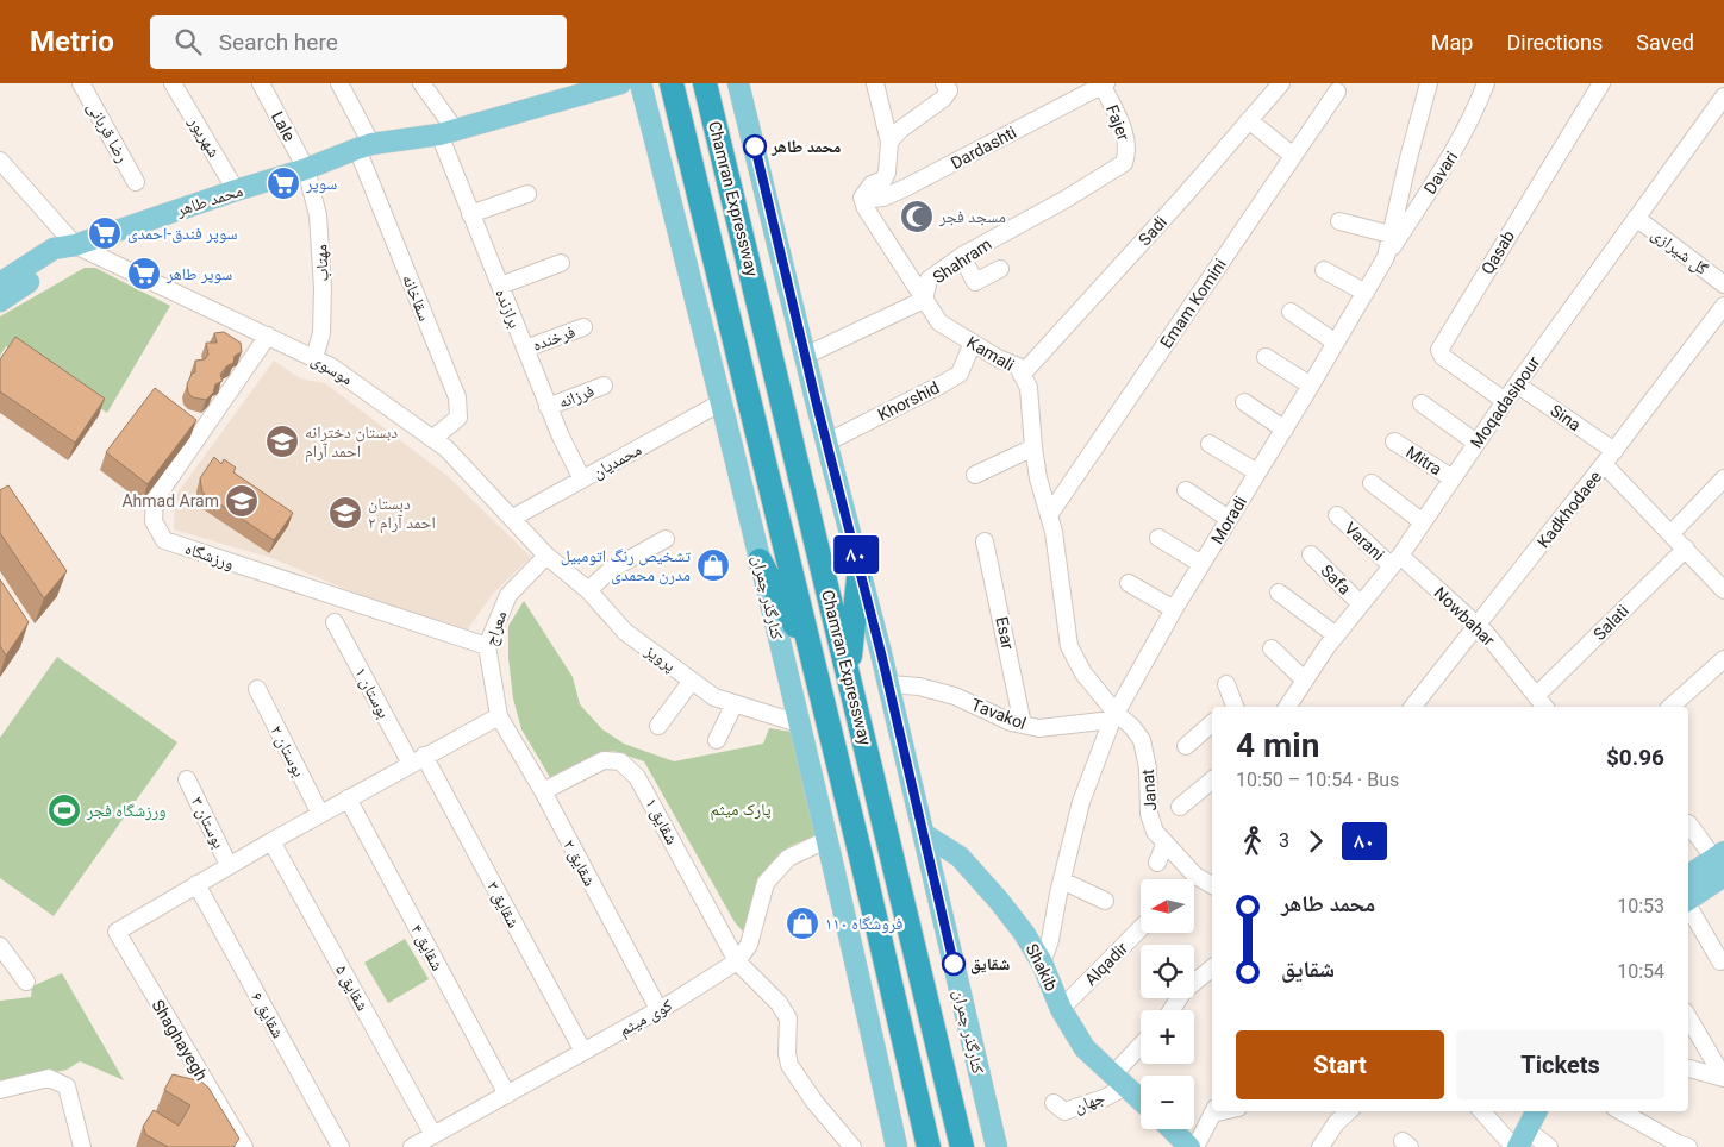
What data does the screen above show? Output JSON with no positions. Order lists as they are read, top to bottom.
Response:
{
  "streets": {
    "highway": ["Chamran Expressway"],
    "main road": ["محمد طاهر", "کنارگذر چمران", "Shakib"],
    "street": [
      "Fajer",
      "Lale",
      "رضا قربانی",
      "شهریور",
      "Dardashti",
      "Davari",
      "Sadi",
      "گل شیرازی",
      "Qasab",
      "Shahram",
      "مهتاب",
      "سقاخانه",
      "Emam Komini",
      "برازنده",
      "فرخنده",
      "Kamali",
      "موسوی",
      "فرزانه",
      "Khorshid",
      "Moqadasipour",
      "Sina",
      "محمدیان",
      "Mitra",
      "Kadkhodaee",
      "Moradi",
      "Varani",
      "ورزشگاه",
      "Safa",
      "Nowbahar",
      "Salati",
      "معراج",
      "Esar",
      "پرویز",
      "بوستان ۱",
      "Tavakol",
      "بوستان ۲",
      "Janat",
      "شقایق ۱",
      "بوستان ۳",
      "شقایق ۲",
      "شقایق ۳",
      "شقایق ۴",
      "Alqadir",
      "شقایق ۵",
      "شقایق ۶",
      "کوی میثم",
      "Shaghayegh",
      "جهان"
    ]
  },
  "crossings": [
    ["Fajer", "Dardashti"],
    ["Fajer", "Shahram"],
    ["Lale", "محمد طاهر"],
    ["Lale", "مهتاب"],
    ["شهریور", "محمد طاهر"],
    ["Dardashti", "Kamali"],
    ["Davari", "Moradi"],
    ["محمد طاهر", "مهتاب"],
    ["محمد طاهر", "سقاخانه"],
    ["محمد طاهر", "برازنده"],
    ["محمد طاهر", "موسوی"],
    ["Sadi", "Kamali"],
    ["گل شیرازی", "Moqadasipour"],
    ["Qasab", "Moqadasipour"],
    ["Shahram", "Kamali"],
    ["Shahram", "کنارگذر چمران"],
    ["مهتاب", "موسوی"],
    ["سقاخانه", "موسوی"],
    ["Emam Komini", "Kamali"],
    ["برازنده", "فرخنده"],
    ["برازنده", "فرزانه"],
    ["برازنده", "محمدیان"],
    ["Kamali", "Khorshid"],
    ["Kamali", "Moradi"],
    ["Kamali", "Tavakol"],
    ["Kamali", "Janat"],
    ["موسوی", "محمدیان"],
    ["موسوی", "ورزشگاه"],
    ["موسوی", "معراج"],
    ["موسوی", "پرویز"],
    ["Khorshid", "کنارگذر چمران"],
    ["Moqadasipour", "Sina"],
    ["Moqadasipour", "Mitra"],
    ["Moqadasipour", "Varani"],
    ["Moqadasipour", "Safa"],
    ["Moqadasipour", "Nowbahar"],
    ["Sina", "Kadkhodaee"],
    ["Sina", "Salati"],
    ["محمدیان", "کنارگذر چمران"],
    ["Kadkhodaee", "Nowbahar"],
    ["Moradi", "Tavakol"],
    ["Moradi", "Janat"],
    ["Moradi", "Shakib"],
    ["Varani", "Nowbahar"],
    ["ورزشگاه", "معراج"],
    ["کنارگذر چمران", "پرویز"],
    ["کنارگذر چمران", "Tavakol"],
    ["کنارگذر چمران", "Shakib"],
    ["کنارگذر چمران", "کوی میثم"],
    ["Nowbahar", "Salati"],
    ["معراج", "پرویز"],
    ["معراج", "شقایق ۲"],
    ["Esar", "Tavakol"],
    ["بوستان ۱", "شقایق ۳"],
    ["Tavakol", "Janat"],
    ["شقایق ۱", "شقایق ۲"],
    ["شقایق ۱", "کوی میثم"],
    ["شقایق ۲", "کوی میثم"],
    ["شقایق ۳", "کوی میثم"],
    ["شقایق ۴", "کوی میثم"],
    ["Alqadir", "Shakib"],
    ["Shakib", "جهان"],
    ["شقایق ۵", "کوی میثم"],
    ["شقایق ۶", "Shaghayegh"]
  ],
  "parks": ["پارک میثم"],
  "places": {
    "other": ["محمد طاهر", "شقایق"],
    "supermarket": ["سوپر", "سوپر فندق-احمدی", "سوپر طاهر"],
    "mosque": ["مسجد فجر"],
    "school or university": ["دبستان دخترانه احمد آرام", "Ahmad Aram", "دبستان احمد آرام ۲"],
    "shop": ["تشخیص رنگ اتومبیل مدرن محمدی", "فروشگاه ۱۱۰"],
    "sports": ["ورزشگاه فجر"]
  },
  "lines": ["bus line ۸۰"],
  "north": "left",
  "page": {
    "header": "Metrio",
    "search": "Search here",
    "nav": ["Map", "Directions", "Saved"],
    "on_map": "۸۰",
    "heading": ["4 min", "10:50 – 10:54 · Bus", "$0.96"],
    "legs": ["3", "۸۰"],
    "list": [
      {
        "name": "محمد طاهر",
        "value": "10:53"
      },
      {
        "name": "شقایق",
        "value": "10:54"
      }
    ],
    "map_buttons": ["+", "−"],
    "buttons": ["Start", "Tickets"]
  }
}
